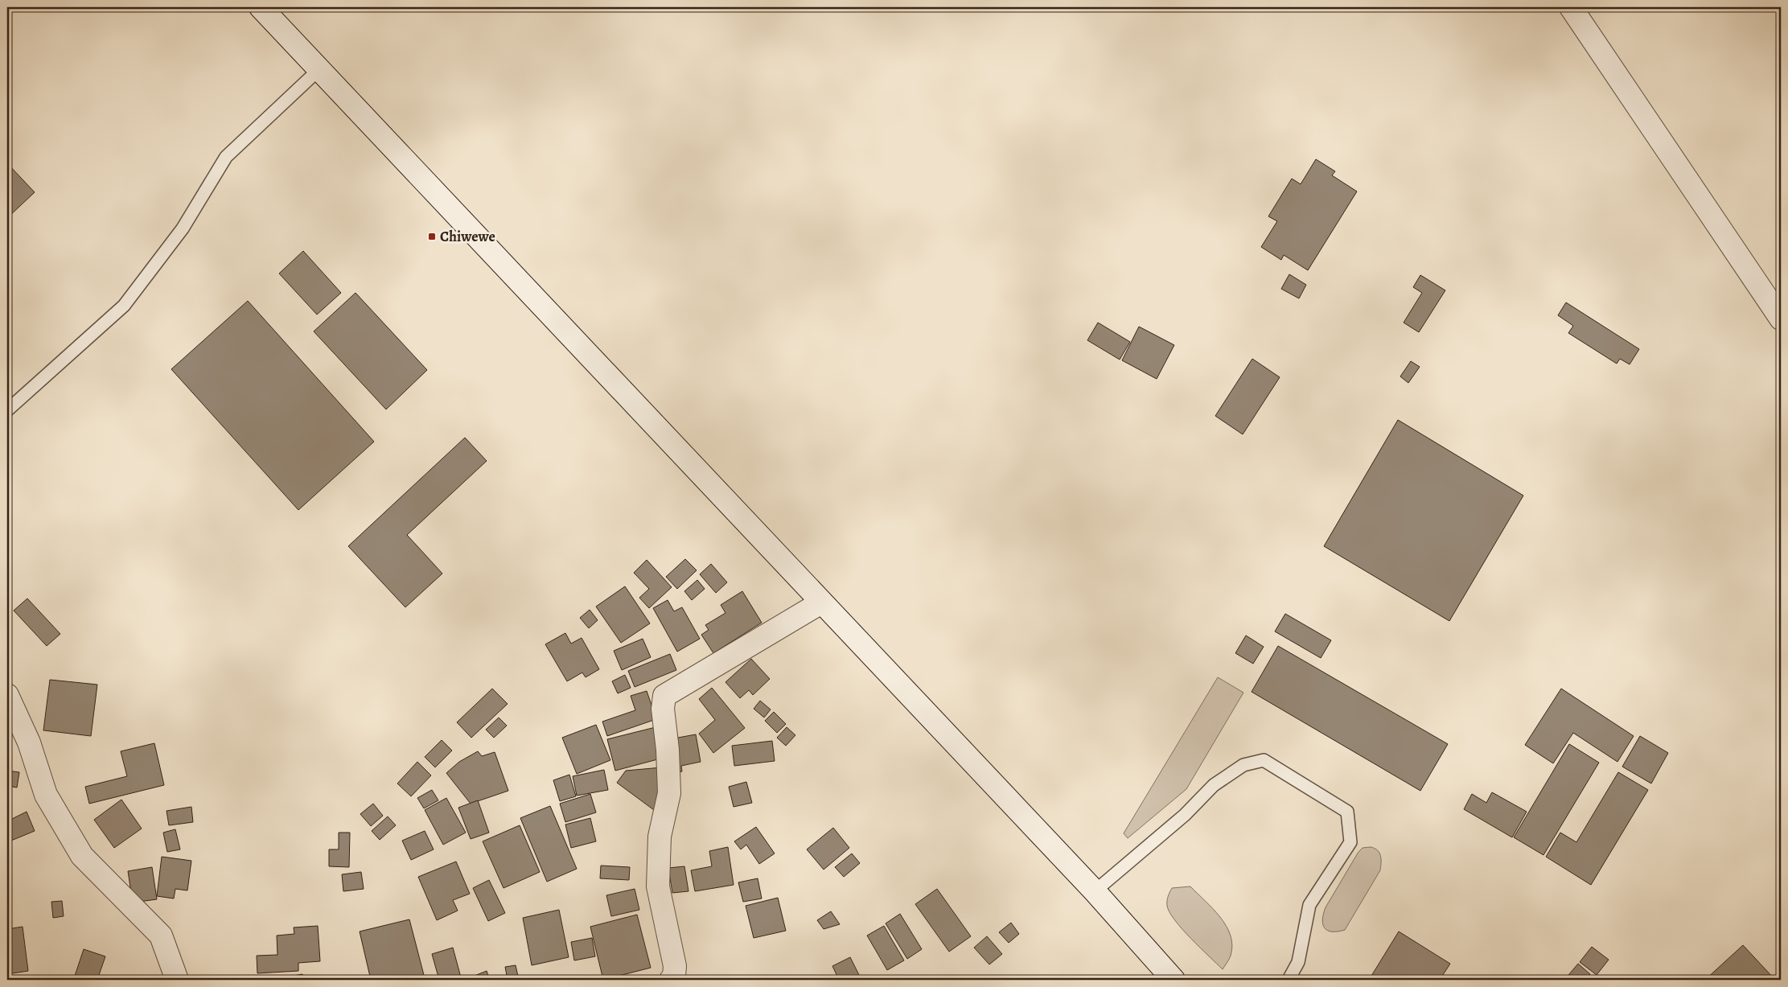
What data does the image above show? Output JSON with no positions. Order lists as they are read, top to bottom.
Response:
{
  "places": {
    "transit": ["Chiwewe"]
  }
}
